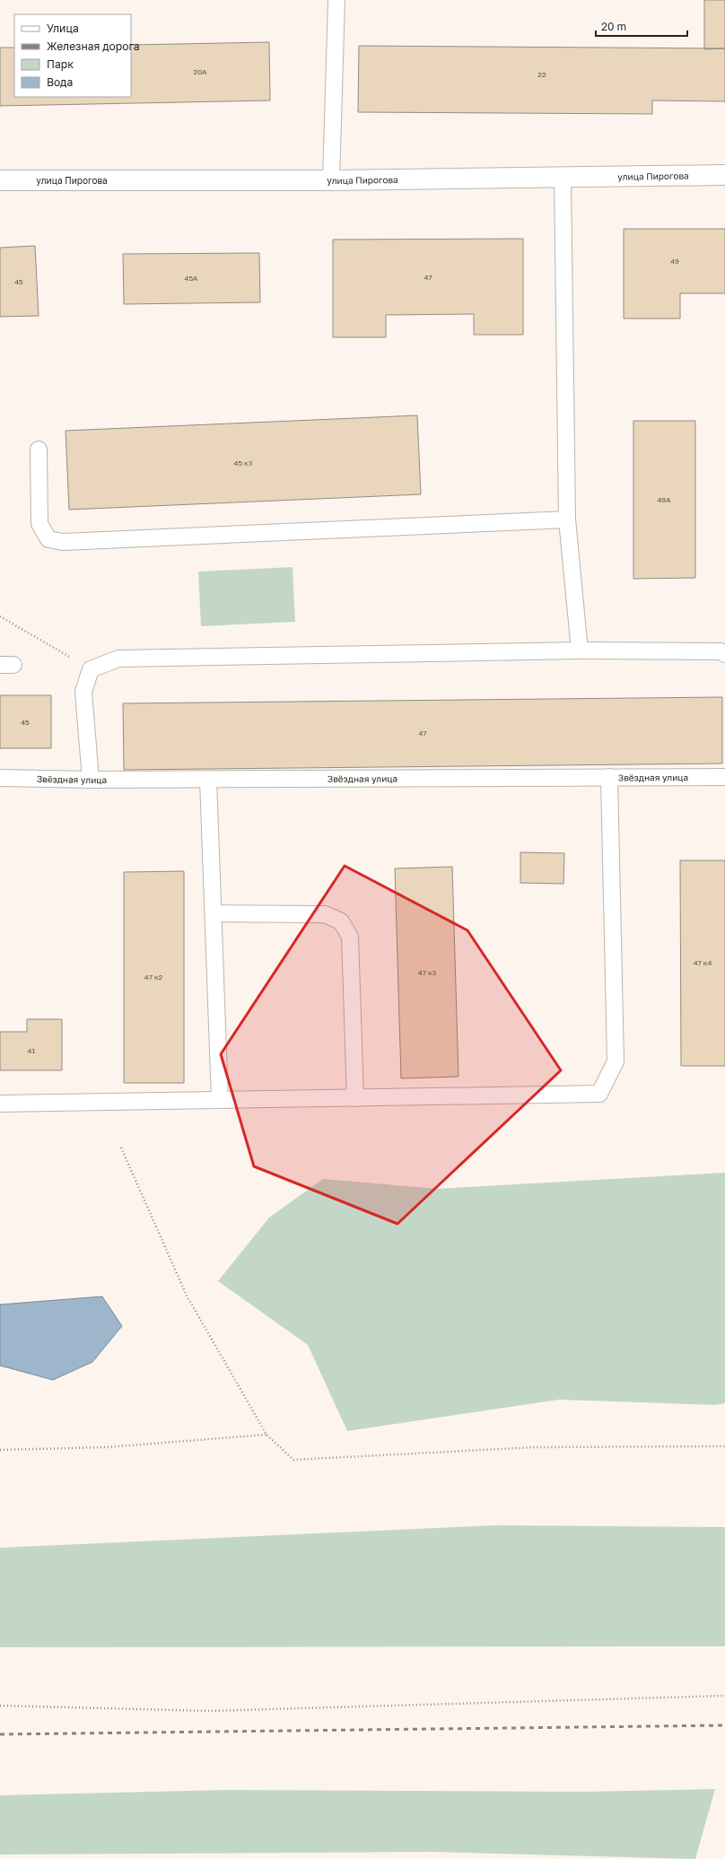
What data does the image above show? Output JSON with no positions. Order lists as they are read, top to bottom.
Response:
{
  "streets": {
    "street": ["улица Пирогова"],
    "lane": ["Звёздная улица"]
  },
  "house_numbers": [
    "20А",
    "22",
    "49",
    "47",
    "45А",
    "45",
    "45 к3",
    "49А",
    "45",
    "47",
    "47 к4",
    "47 к3",
    "47 к2",
    "41"
  ],
  "legend": [
    "Улица",
    "Железная дорога",
    "Парк",
    "Вода"
  ],
  "scale_bar": "20 m"
}
